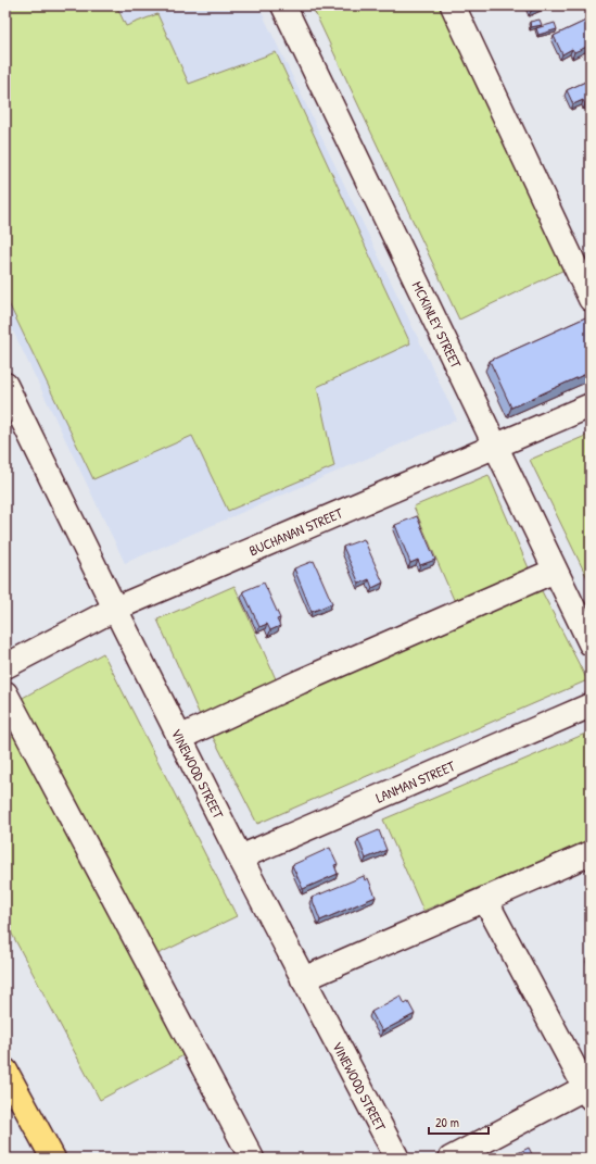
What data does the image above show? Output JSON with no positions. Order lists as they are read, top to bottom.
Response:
{
  "streets": {
    "street": [
      "MCKINLEY STREET",
      "BUCHANAN STREET",
      "VINEWOOD STREET",
      "LANMAN STREET"
    ]
  },
  "crossings": [
    ["MCKINLEY STREET", "BUCHANAN STREET"],
    ["BUCHANAN STREET", "VINEWOOD STREET"],
    ["VINEWOOD STREET", "LANMAN STREET"]
  ],
  "scale_bar": "20 m"
}
